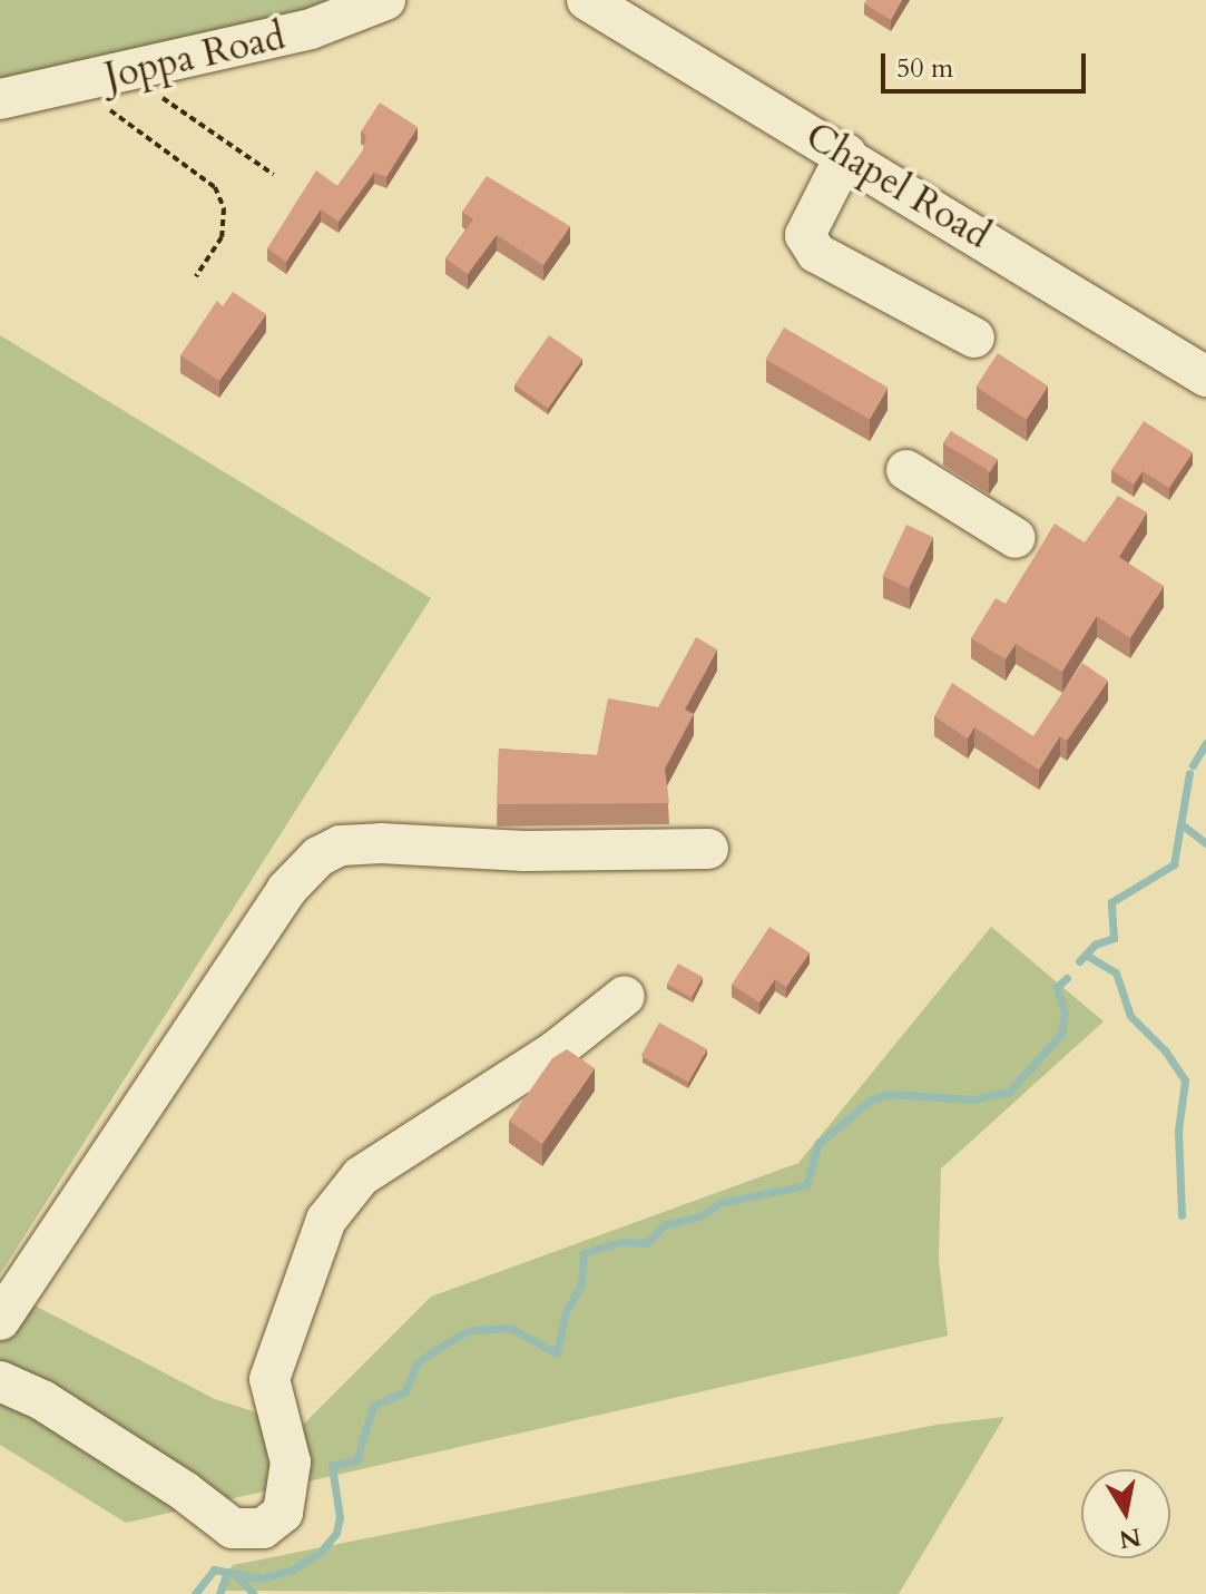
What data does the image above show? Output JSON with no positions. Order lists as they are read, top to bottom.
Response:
{
  "streets": {
    "street": ["Joppa Road", "Chapel Road"]
  },
  "scale_bar": "50 m",
  "north": "bottom"
}
